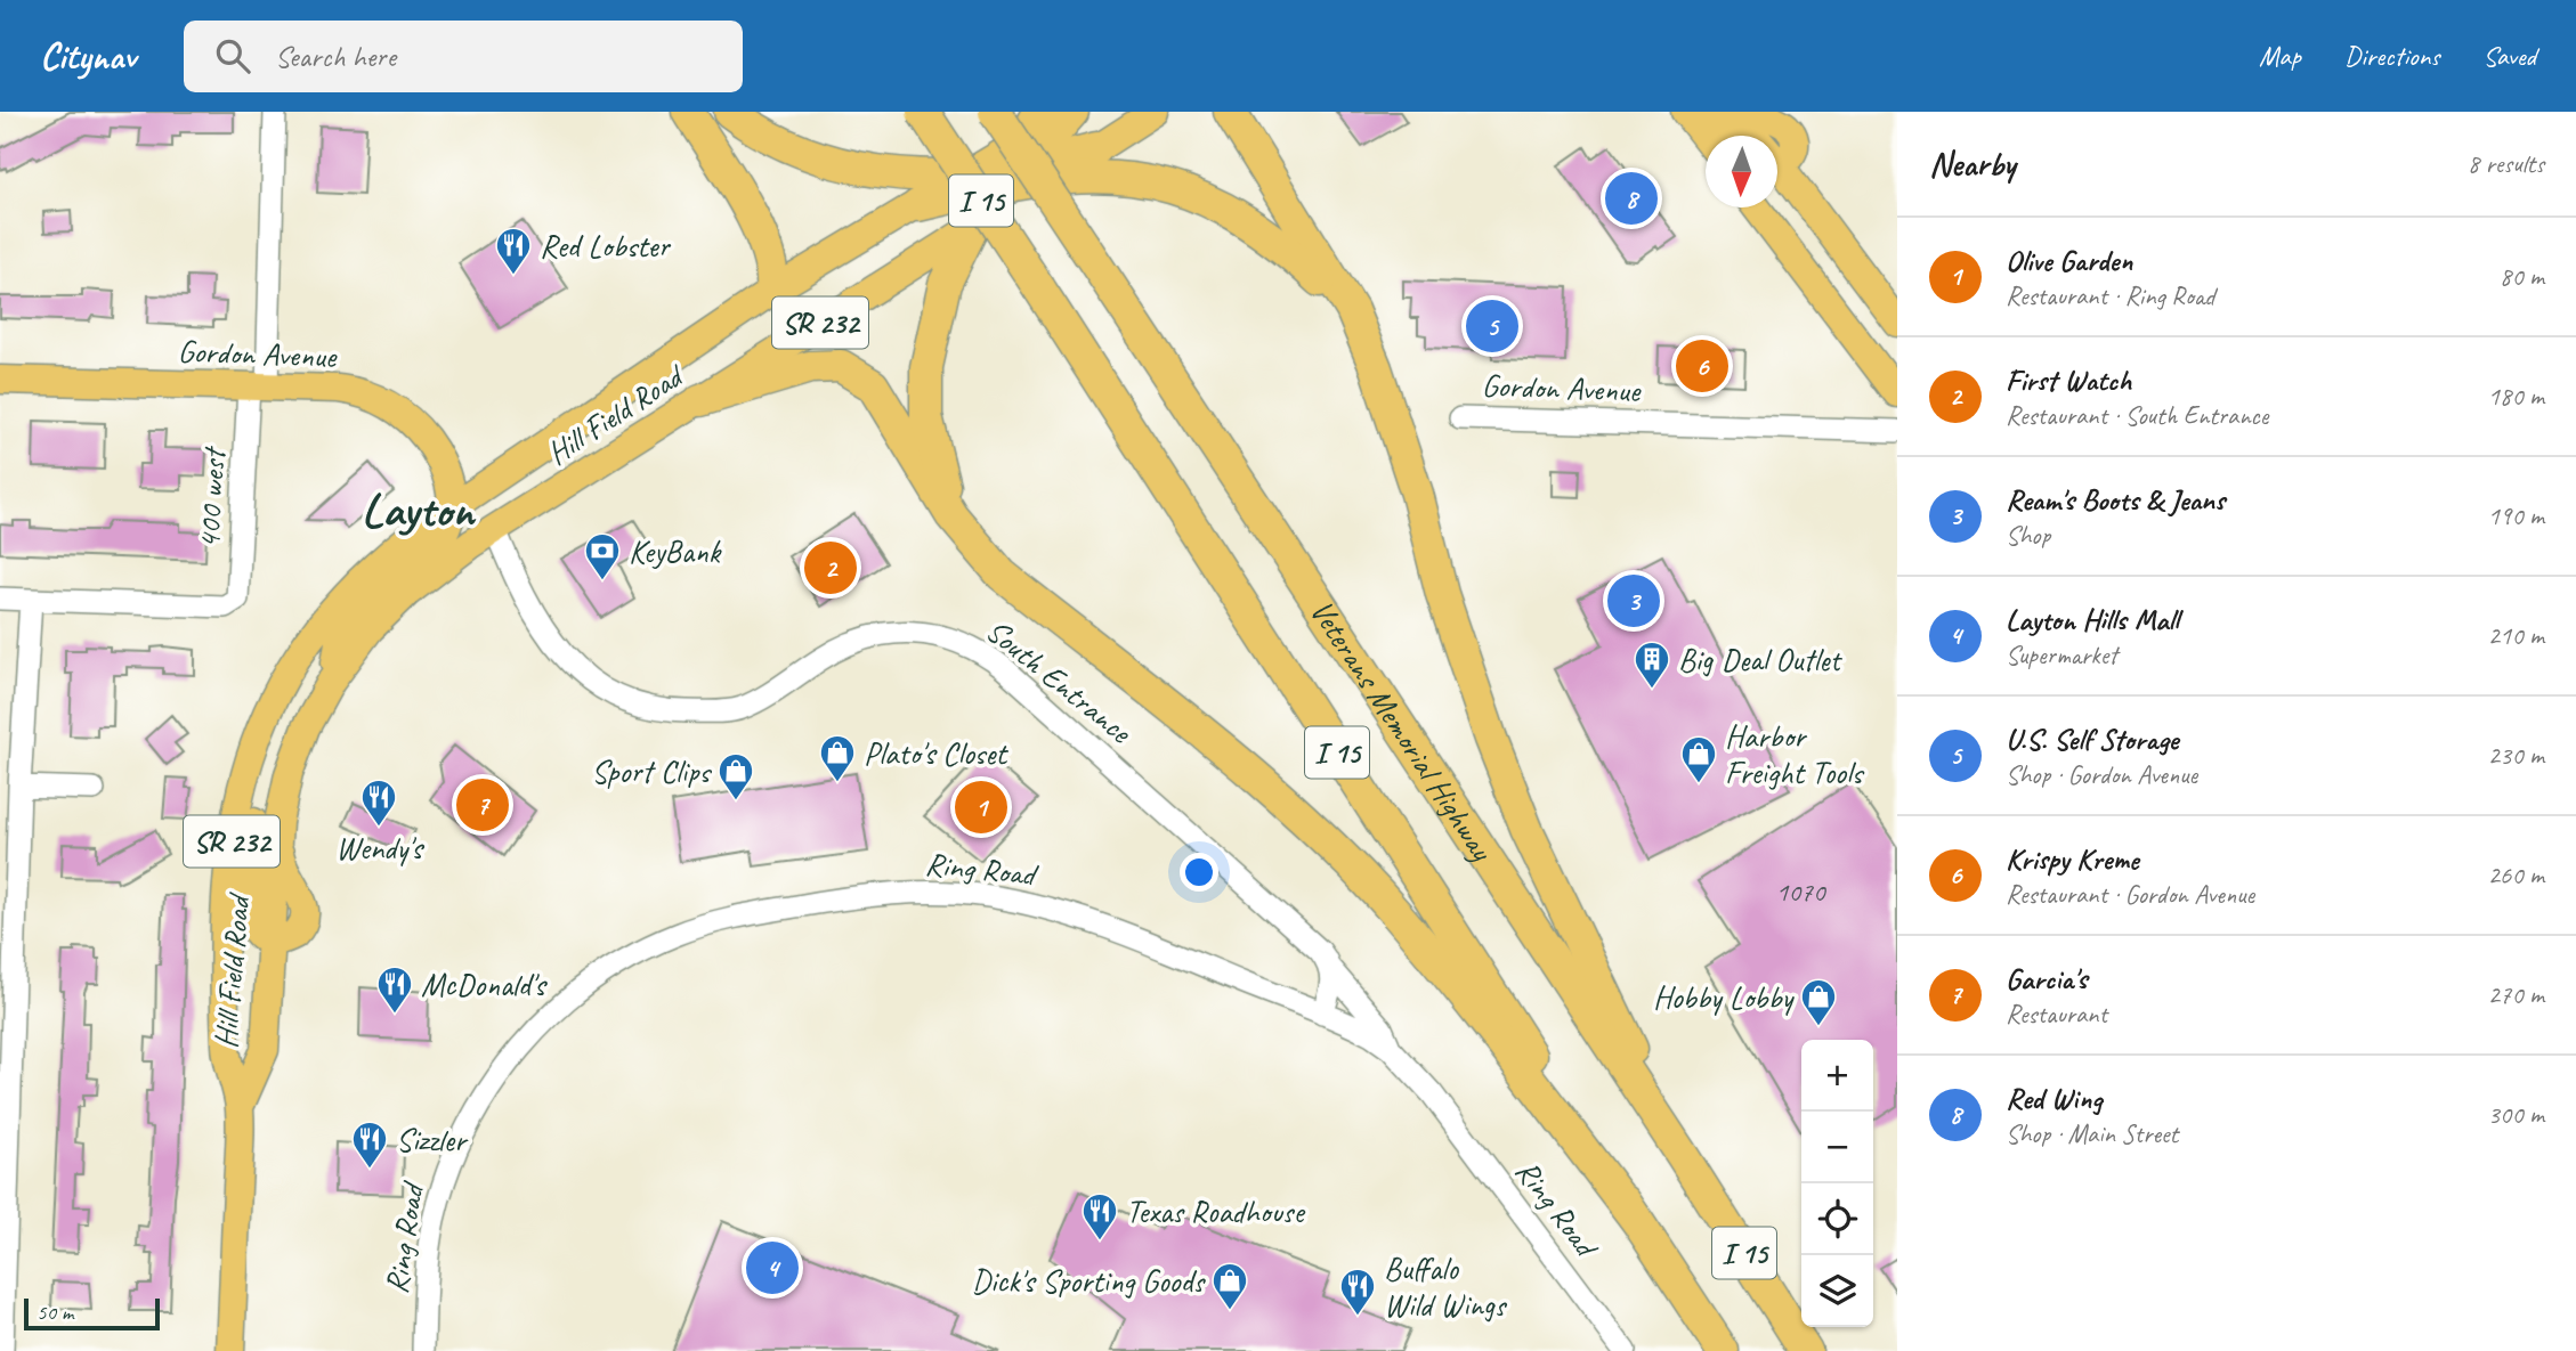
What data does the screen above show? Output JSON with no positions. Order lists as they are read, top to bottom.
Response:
{
  "streets": {
    "highway": ["I 15", "Veterans Memorial Highway"],
    "main road": ["SR 232", "Gordon Avenue", "Hill Field Road"],
    "street": ["400 west", "South Entrance", "Ring Road"]
  },
  "crossings": [
    ["SR 232", "Hill Field Road"],
    ["Gordon Avenue", "Hill Field Road"],
    ["Gordon Avenue", "400 west"],
    ["Hill Field Road", "South Entrance"],
    ["South Entrance", "Ring Road"]
  ],
  "districts": ["Layton"],
  "places": {
    "restaurant": [
      "Red Lobster",
      "Wendy's",
      "McDonald's",
      "Sizzler",
      "Texas Roadhouse",
      "Buffalo Wild Wings"
    ],
    "bank": ["KeyBank"],
    "building": ["Big Deal Outlet"],
    "shop": [
      "Plato's Closet",
      "Harbor Freight Tools",
      "Sport Clips",
      "Hobby Lobby",
      "Dick's Sporting Goods"
    ]
  },
  "house_numbers": ["1070"],
  "scale_bar": "50 m",
  "north": "bottom",
  "page": {
    "header": "Citynav",
    "search": "Search here",
    "nav": ["Map", "Directions", "Saved"],
    "heading": ["Nearby", "8 results"],
    "pins": [
      "8",
      "5",
      "6",
      "2",
      "3",
      "7",
      "1",
      "4"
    ],
    "list": [
      {
        "mark": "1",
        "name": "Olive Garden",
        "note": "Restaurant · Ring Road",
        "value": "80 m"
      },
      {
        "mark": "2",
        "name": "First Watch",
        "note": "Restaurant · South Entrance",
        "value": "180 m"
      },
      {
        "mark": "3",
        "name": "Ream's Boots & Jeans",
        "note": "Shop",
        "value": "190 m"
      },
      {
        "mark": "4",
        "name": "Layton Hills Mall",
        "note": "Supermarket",
        "value": "210 m"
      },
      {
        "mark": "5",
        "name": "U.S. Self Storage",
        "note": "Shop · Gordon Avenue",
        "value": "230 m"
      },
      {
        "mark": "6",
        "name": "Krispy Kreme",
        "note": "Restaurant · Gordon Avenue",
        "value": "260 m"
      },
      {
        "mark": "7",
        "name": "Garcia's",
        "note": "Restaurant",
        "value": "270 m"
      },
      {
        "mark": "8",
        "name": "Red Wing",
        "note": "Shop · Main Street",
        "value": "300 m"
      }
    ],
    "map_buttons": ["+", "−"],
    "scale": "50 m"
  }
}
